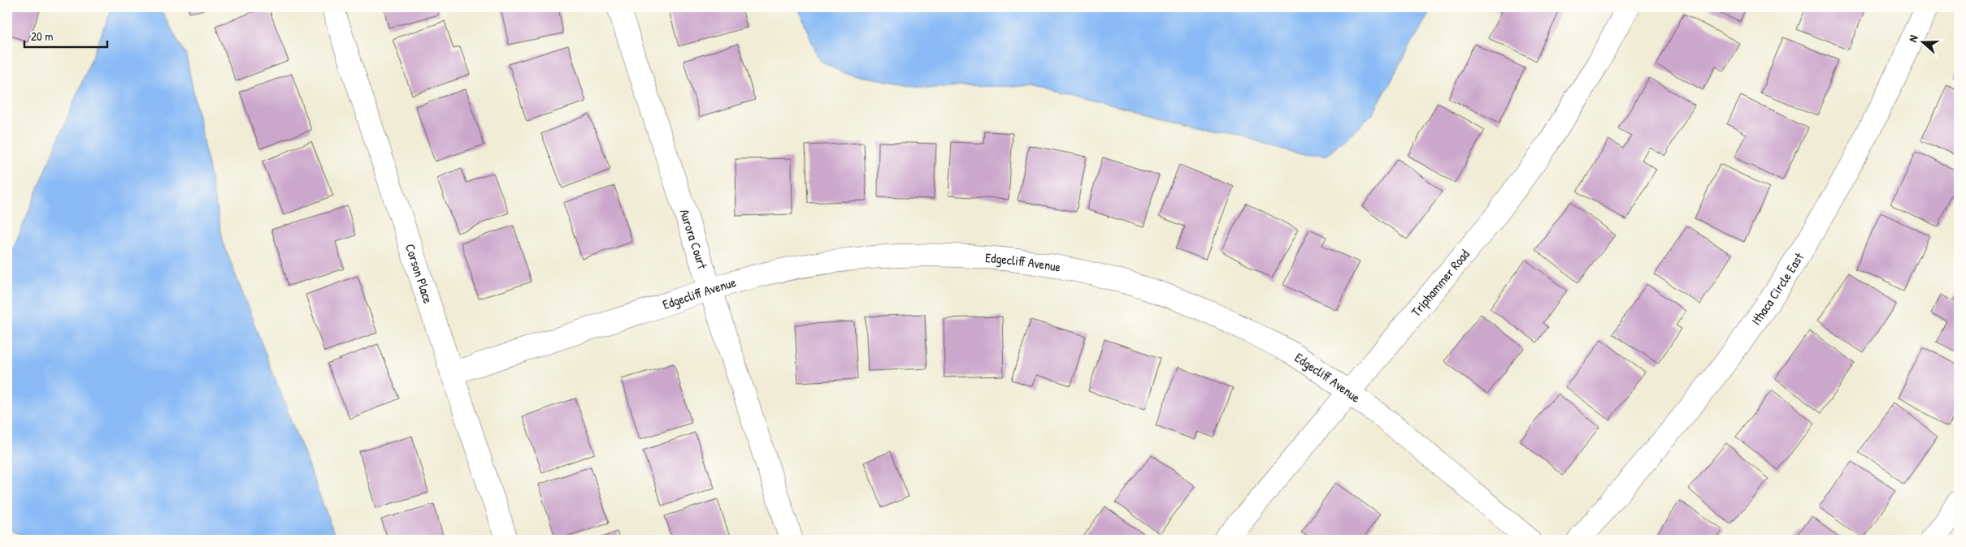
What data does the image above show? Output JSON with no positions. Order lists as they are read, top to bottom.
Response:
{
  "streets": {
    "street": [
      "Aurora Court",
      "Edgecliff Avenue",
      "Corson Place",
      "Triphammer Road",
      "Ithaca Circle East"
    ]
  },
  "crossings": [
    ["Aurora Court", "Edgecliff Avenue"],
    ["Edgecliff Avenue", "Corson Place"],
    ["Edgecliff Avenue", "Triphammer Road"]
  ],
  "scale_bar": "20 m",
  "north": "left"
}
